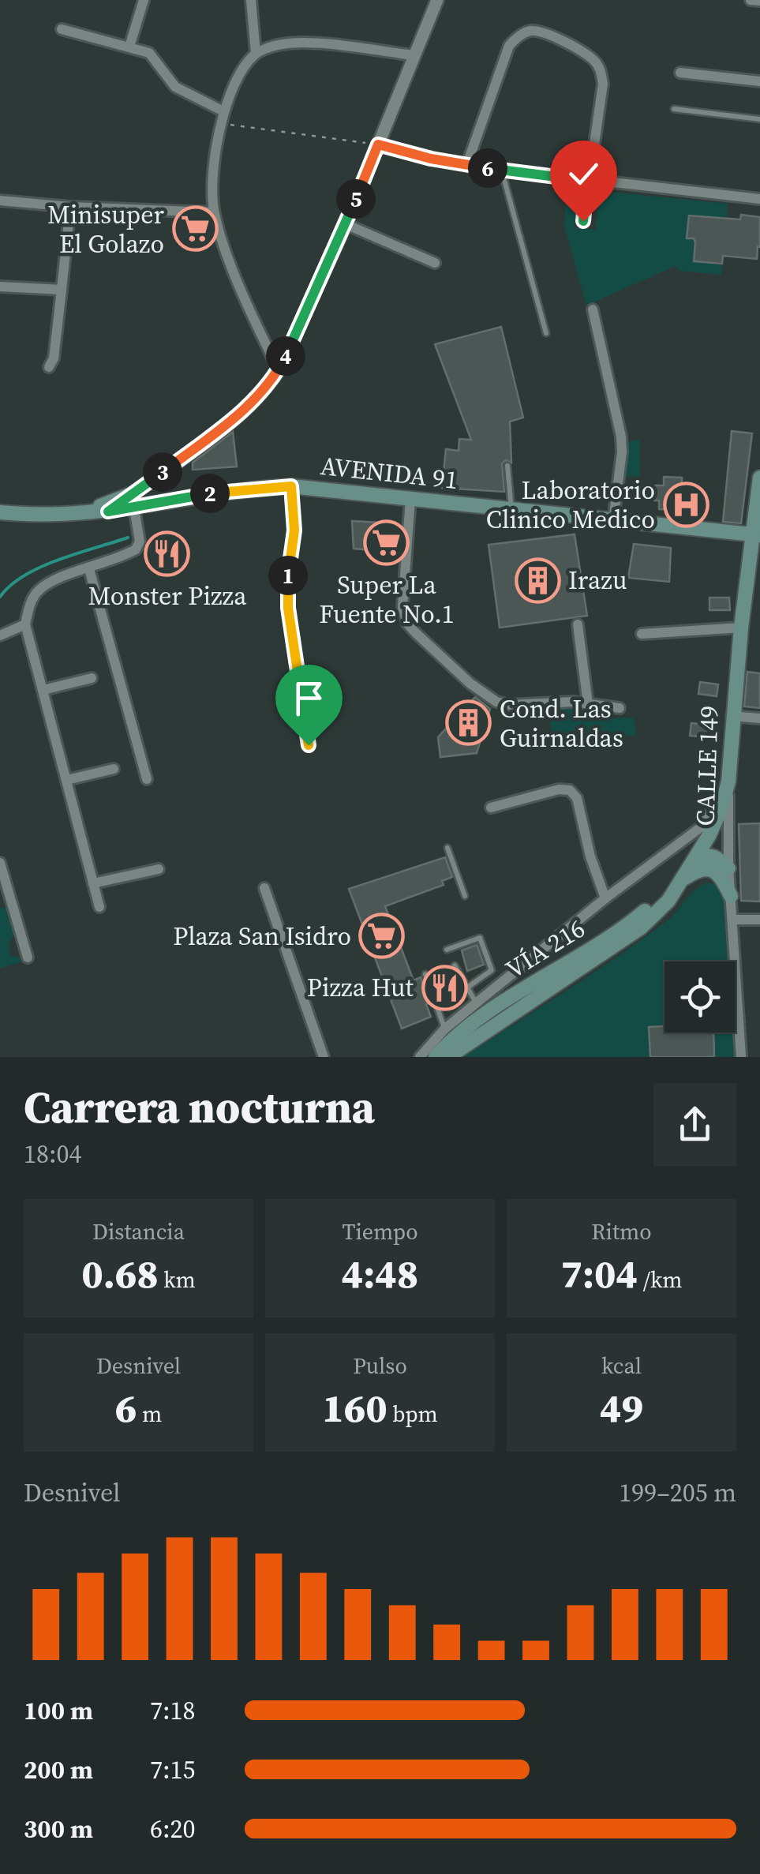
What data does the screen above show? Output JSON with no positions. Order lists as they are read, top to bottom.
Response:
{
  "streets": {
    "main road": ["AVENIDA 91", "CALLE 149", "VÍA 216"]
  },
  "crossings": [
    ["AVENIDA 91", "CALLE 149"],
    ["CALLE 149", "VÍA 216"]
  ],
  "places": {
    "supermarket": ["Minisuper El Golazo", "Super La Fuente No.1", "Plaza San Isidro"],
    "hospital": ["Laboratorio Clinico Medico"],
    "restaurant": ["Monster Pizza", "Pizza Hut"],
    "building": ["Irazu", "Cond. Las Guirnaldas"]
  },
  "page": {
    "pins": [
      "6",
      "5",
      "4",
      "3",
      "2",
      "1"
    ],
    "heading": ["Carrera nocturna", "18:04"],
    "stats": [
      ["Distancia", "0.68 km"],
      ["Tiempo", "4:48"],
      ["Ritmo", "7:04 /km"],
      ["Desnivel", "6 m"],
      ["Pulso", "160 bpm"],
      ["kcal", "49"]
    ],
    "chart": ["Desnivel", "199–205 m"],
    "list": [
      {
        "name": "100 m",
        "note": "7:18"
      },
      {
        "name": "200 m",
        "note": "7:15"
      },
      {
        "name": "300 m",
        "note": "6:20"
      }
    ]
  }
}
